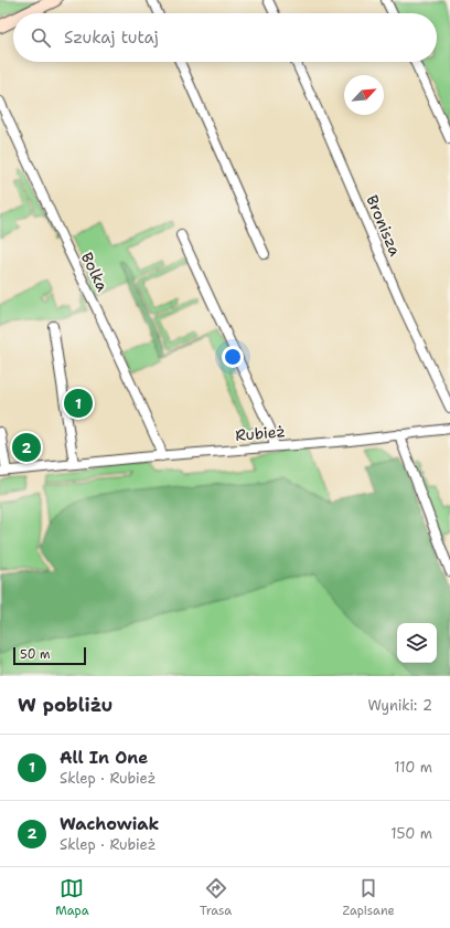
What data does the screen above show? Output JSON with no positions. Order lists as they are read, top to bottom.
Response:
{
  "streets": {
    "street": ["Bronisza", "Bolka", "Rubież"]
  },
  "crossings": [
    ["Bolka", "Rubież"]
  ],
  "scale_bar": "50 m",
  "north": "top right",
  "page": {
    "search": "Szukaj tutaj",
    "pins": ["1", "2"],
    "scale": "50 m",
    "heading": ["W pobliżu", "Wyniki: 2"],
    "list": [
      {
        "mark": "1",
        "name": "All In One",
        "note": "Sklep · Rubież",
        "value": "110 m"
      },
      {
        "mark": "2",
        "name": "Wachowiak",
        "note": "Sklep · Rubież",
        "value": "150 m"
      }
    ],
    "nav": ["Mapa", "Trasa", "Zapisane"]
  }
}
